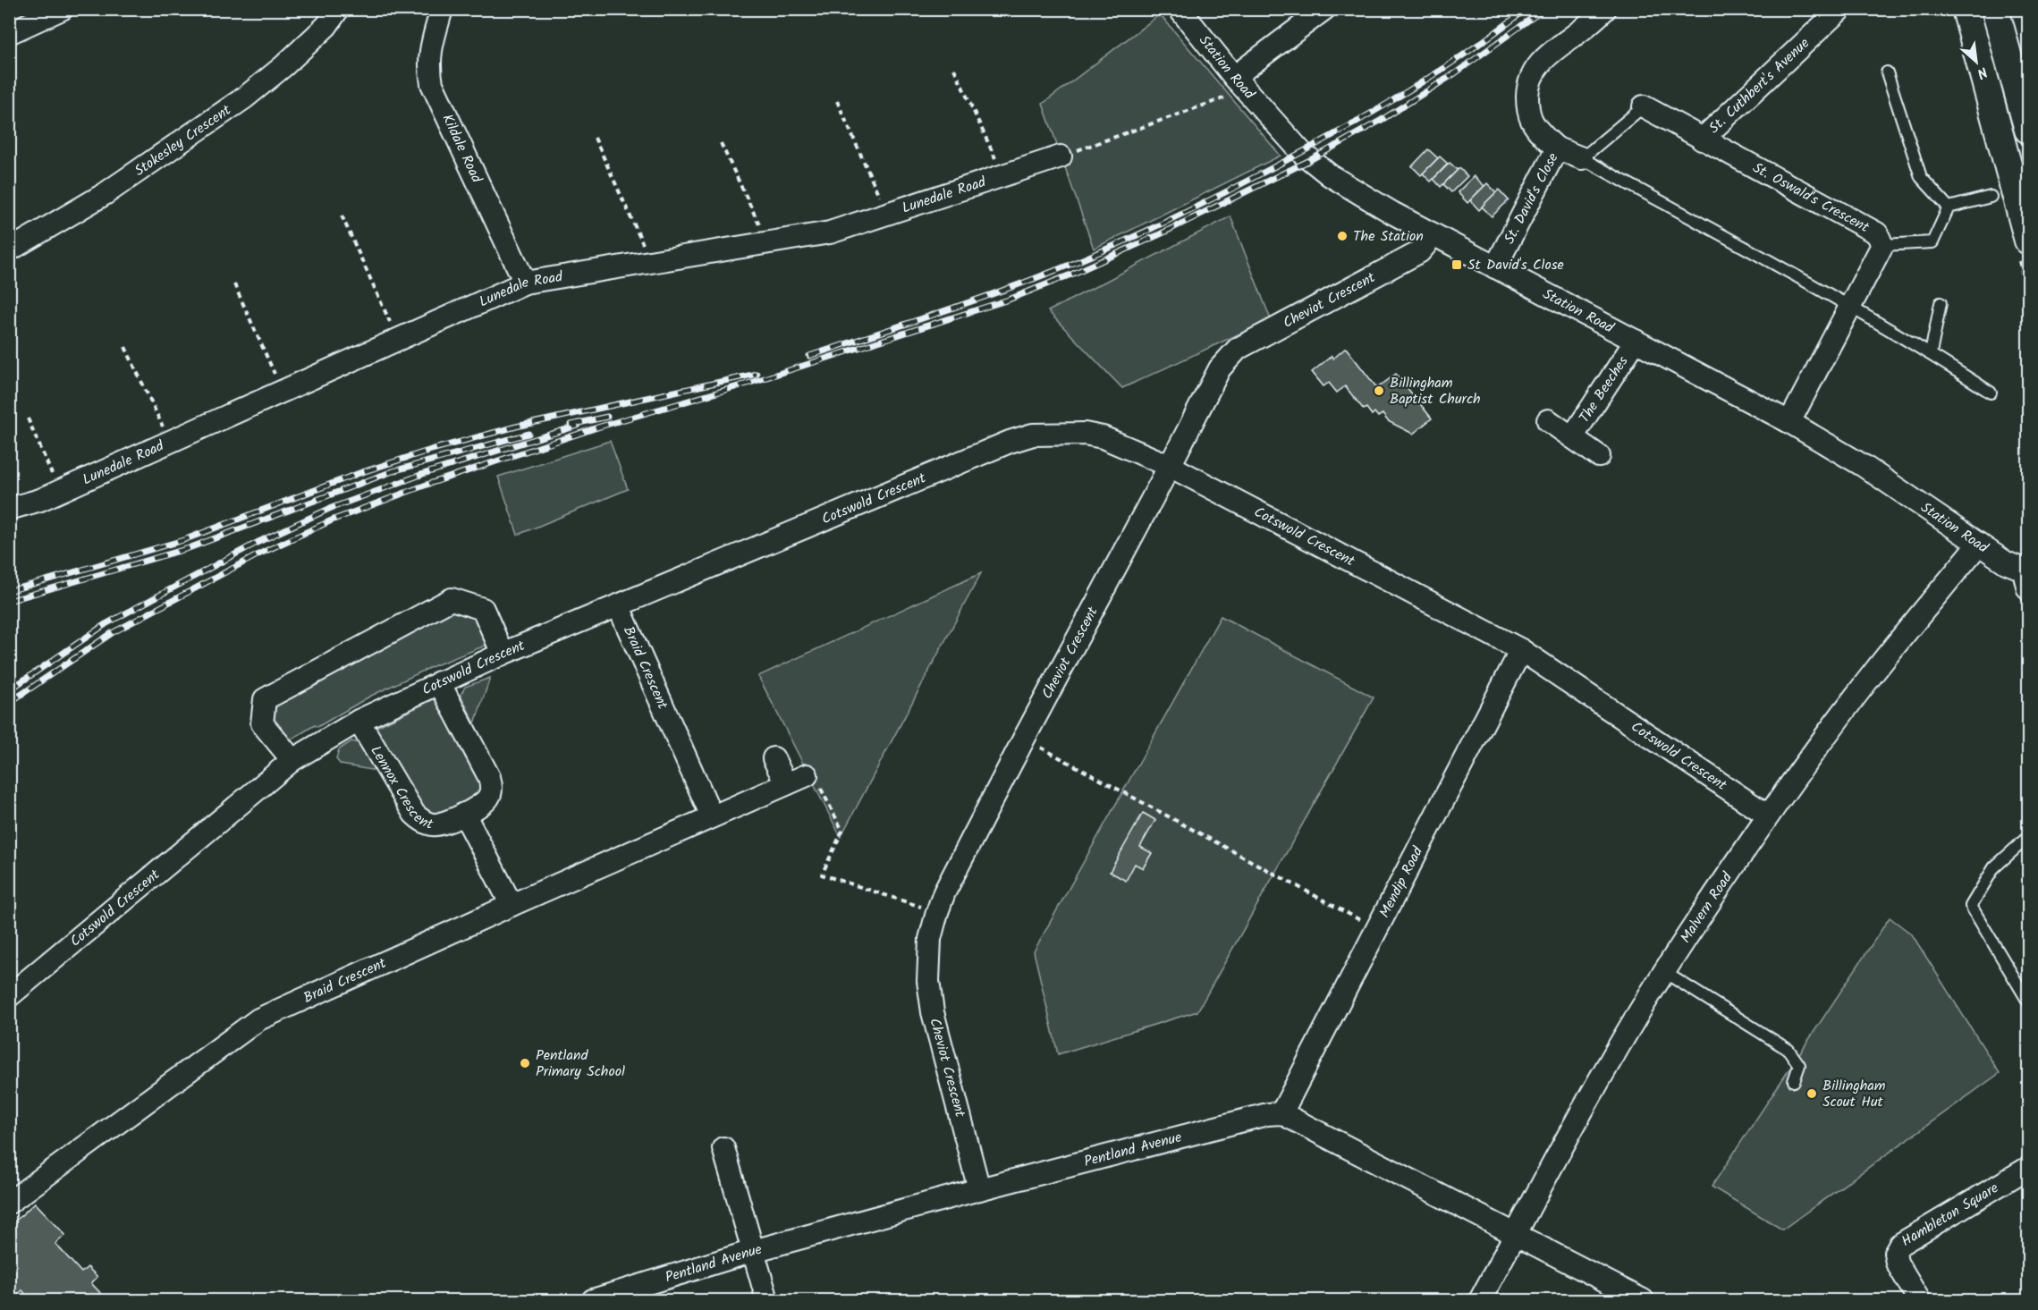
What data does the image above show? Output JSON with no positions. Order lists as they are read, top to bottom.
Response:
{
  "streets": {
    "street": [
      "Station Road",
      "St. Cuthbert's Avenue",
      "Stokesley Crescent",
      "Kildale Road",
      "Lunedale Road",
      "St. David's Close",
      "St. Oswald's Crescent",
      "Cheviot Crescent",
      "The Beeches",
      "Cotswold Crescent",
      "Braid Crescent",
      "Lennox Crescent",
      "Mendip Road",
      "Malvern Road",
      "Pentland Avenue",
      "Hambleton Square"
    ]
  },
  "crossings": [
    ["Station Road", "St. David's Close"],
    ["Station Road", "St. Oswald's Crescent"],
    ["Station Road", "Cheviot Crescent"],
    ["Station Road", "The Beeches"],
    ["Station Road", "Malvern Road"],
    ["St. Cuthbert's Avenue", "St. Oswald's Crescent"],
    ["Kildale Road", "Lunedale Road"],
    ["Cheviot Crescent", "Cotswold Crescent"],
    ["Cheviot Crescent", "Pentland Avenue"],
    ["Cotswold Crescent", "Braid Crescent"],
    ["Cotswold Crescent", "Lennox Crescent"],
    ["Cotswold Crescent", "Mendip Road"],
    ["Cotswold Crescent", "Malvern Road"],
    ["Mendip Road", "Pentland Avenue"]
  ],
  "places": {
    "other": [
      "The Station",
      "Billingham Baptist Church",
      "Pentland Primary School",
      "Billingham Scout Hut"
    ],
    "transit": ["St David's Close"]
  },
  "north": "bottom right"
}
